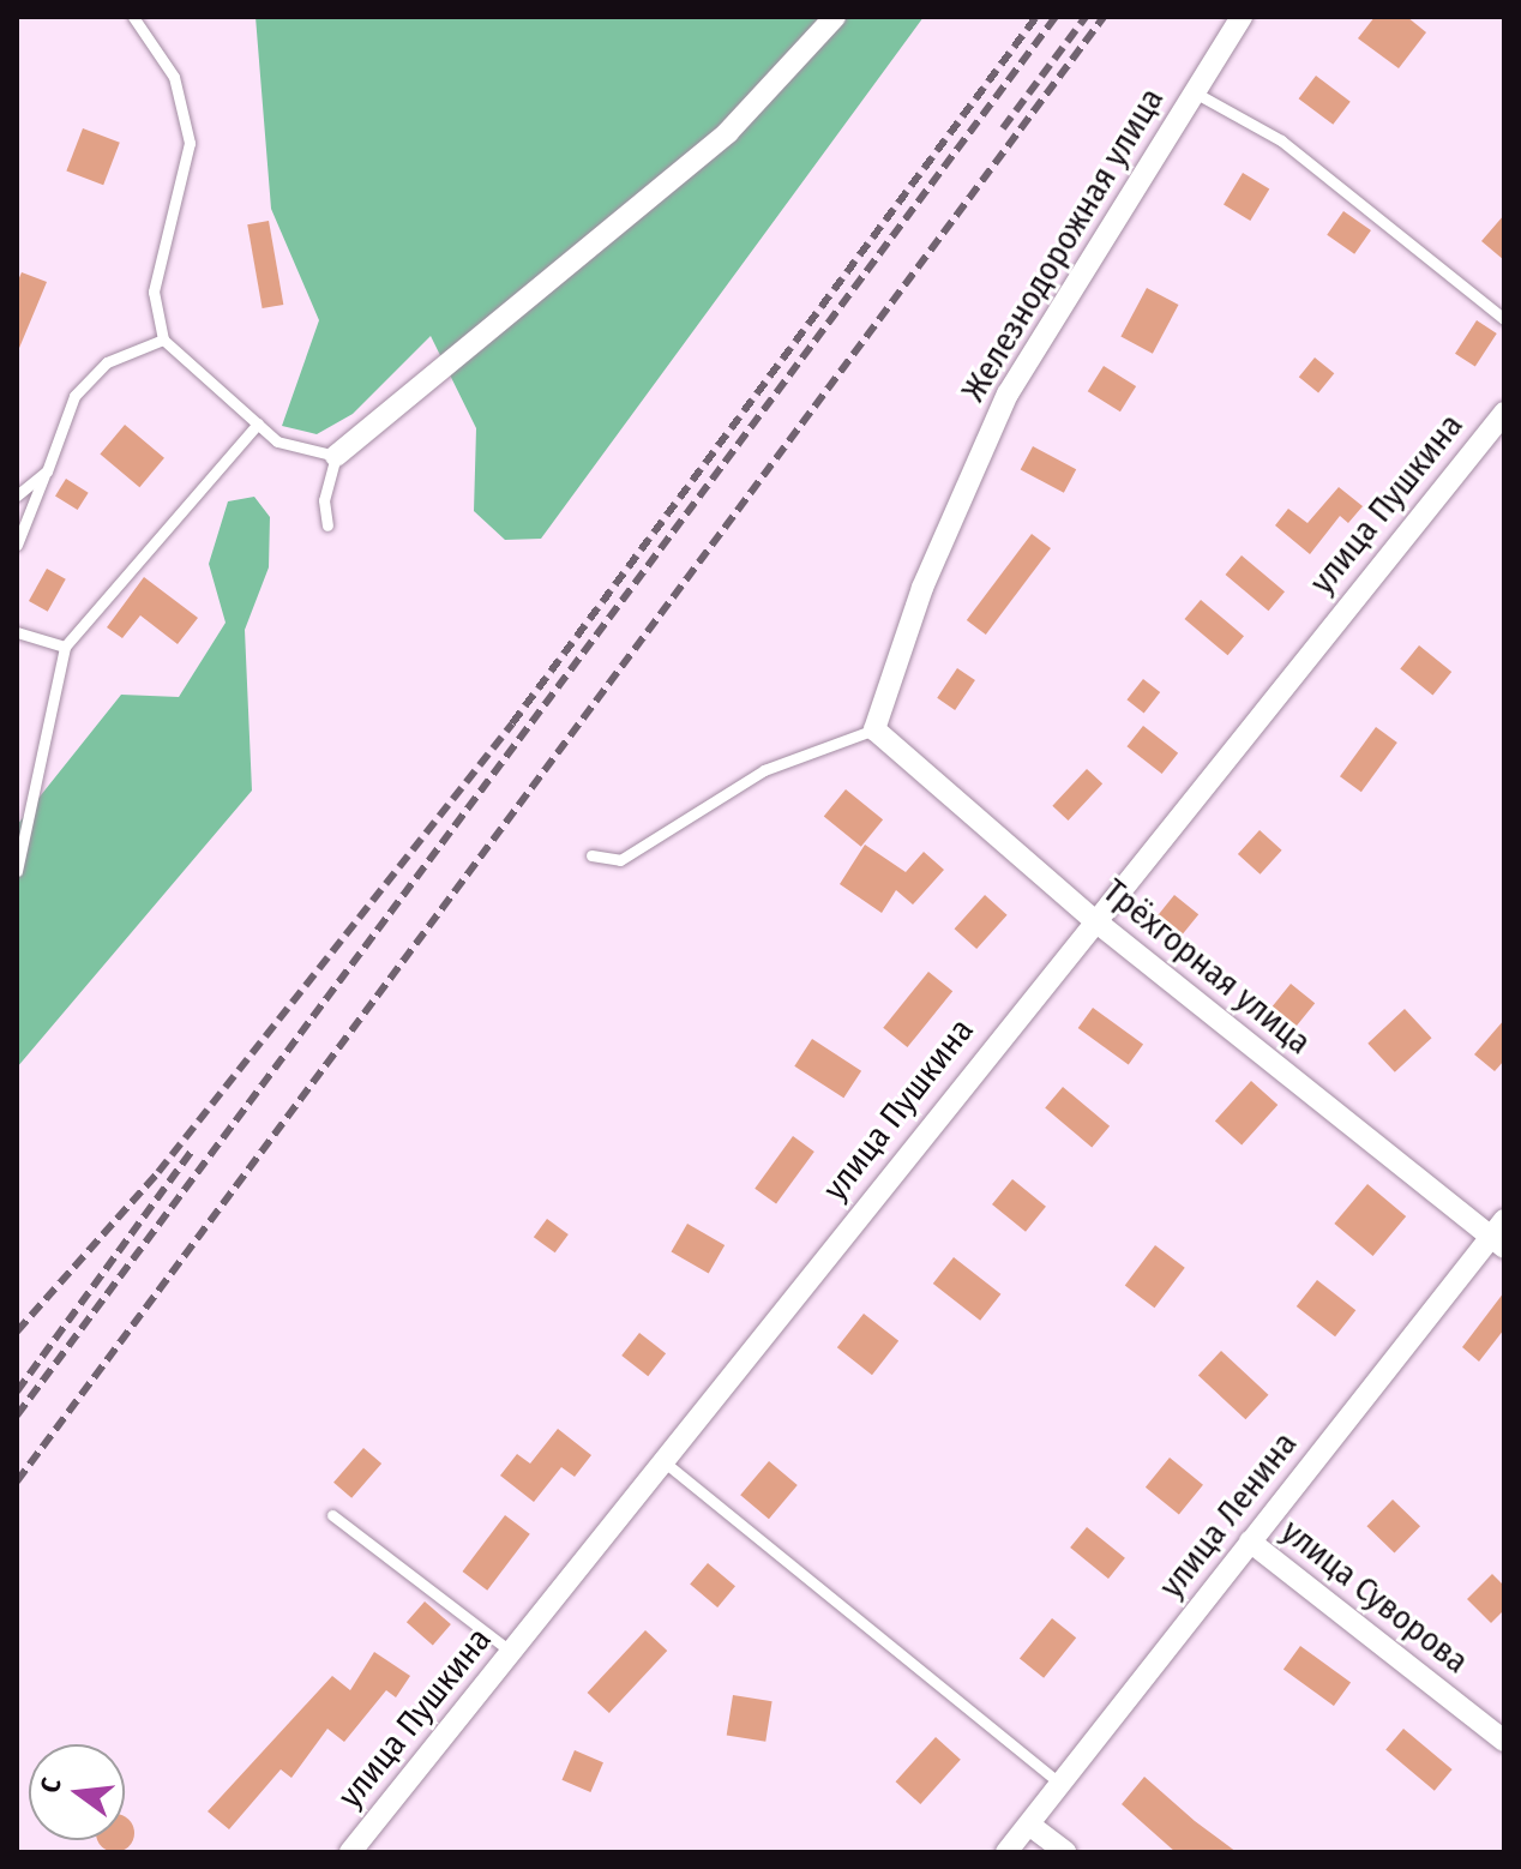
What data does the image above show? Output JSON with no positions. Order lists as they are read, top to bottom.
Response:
{
  "streets": {
    "street": [
      "Железнодорожная улица",
      "улица Пушкина",
      "Трёхгорная улица",
      "улица Ленина",
      "улица Суворова"
    ]
  },
  "crossings": [
    ["Железнодорожная улица", "Трёхгорная улица"],
    ["улица Пушкина", "Трёхгорная улица"],
    ["Трёхгорная улица", "улица Ленина"],
    ["улица Ленина", "улица Суворова"]
  ],
  "north": "left"
}
